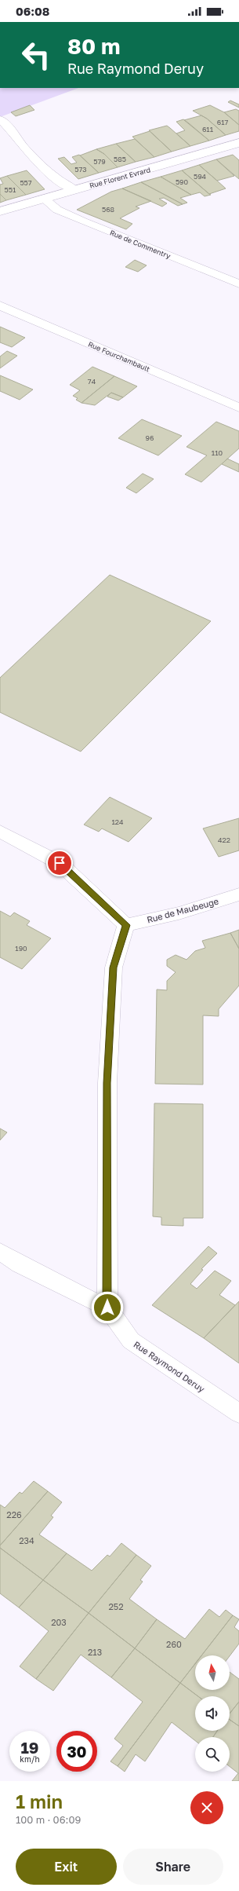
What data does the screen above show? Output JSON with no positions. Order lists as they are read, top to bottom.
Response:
{
  "streets": {
    "street": [
      "Rue Florent Evrard",
      "Rue Fourchambault",
      "Rue de Maubeuge",
      "Rue Raymond Deruy"
    ],
    "lane": ["Rue de Commentry"]
  },
  "crossings": [
    ["Rue Florent Evrard", "Rue de Commentry"]
  ],
  "house_numbers": [
    "617",
    "611",
    "585",
    "579",
    "573",
    "594",
    "590",
    "557",
    "551",
    "568",
    "74",
    "96",
    "110",
    "124",
    "422",
    "190",
    "226",
    "234",
    "252",
    "203",
    "260",
    "213"
  ],
  "north": "top",
  "page": {
    "status": "06:08",
    "turn": ["80 m", "Rue Raymond Deruy"],
    "speed": "19 km/h",
    "limit": "30",
    "heading": ["1 min", "100 m · 06:09"],
    "buttons": ["Exit", "Share"]
  }
}
